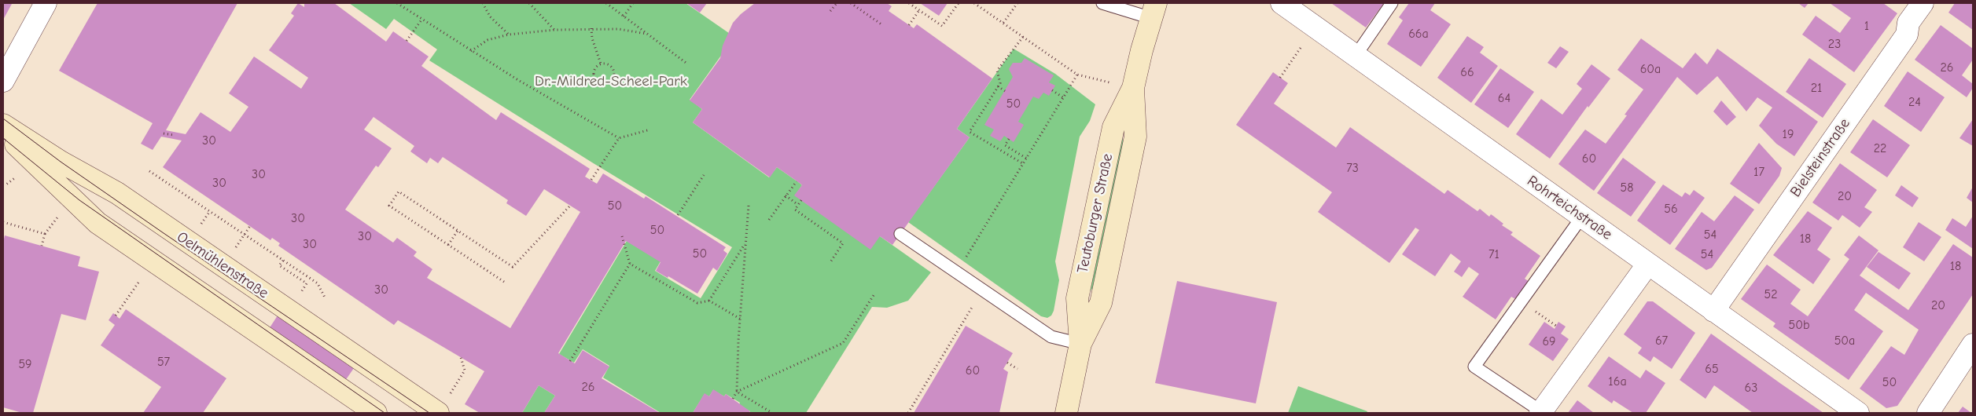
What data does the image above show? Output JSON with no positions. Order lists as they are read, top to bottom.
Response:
{
  "streets": {
    "street": [
      "Bielsteinstraße",
      "Rohrteichstraße",
      "Teutoburger Straße",
      "Oelmühlenstraße"
    ]
  },
  "crossings": [
    ["Bielsteinstraße", "Rohrteichstraße"]
  ],
  "parks": ["Dr.-Mildred-Scheel-Park"],
  "house_numbers": [
    "1",
    "66a",
    "23",
    "26",
    "60a",
    "66",
    "21",
    "64",
    "24",
    "50",
    "19",
    "30",
    "22",
    "60",
    "73",
    "17",
    "30",
    "30",
    "58",
    "20",
    "50",
    "56",
    "30",
    "50",
    "54",
    "30",
    "18",
    "30",
    "50",
    "71",
    "54",
    "18",
    "30",
    "52",
    "20",
    "50b",
    "67",
    "50a",
    "69",
    "57",
    "59",
    "65",
    "60",
    "16a",
    "50",
    "26",
    "63"
  ]
}
